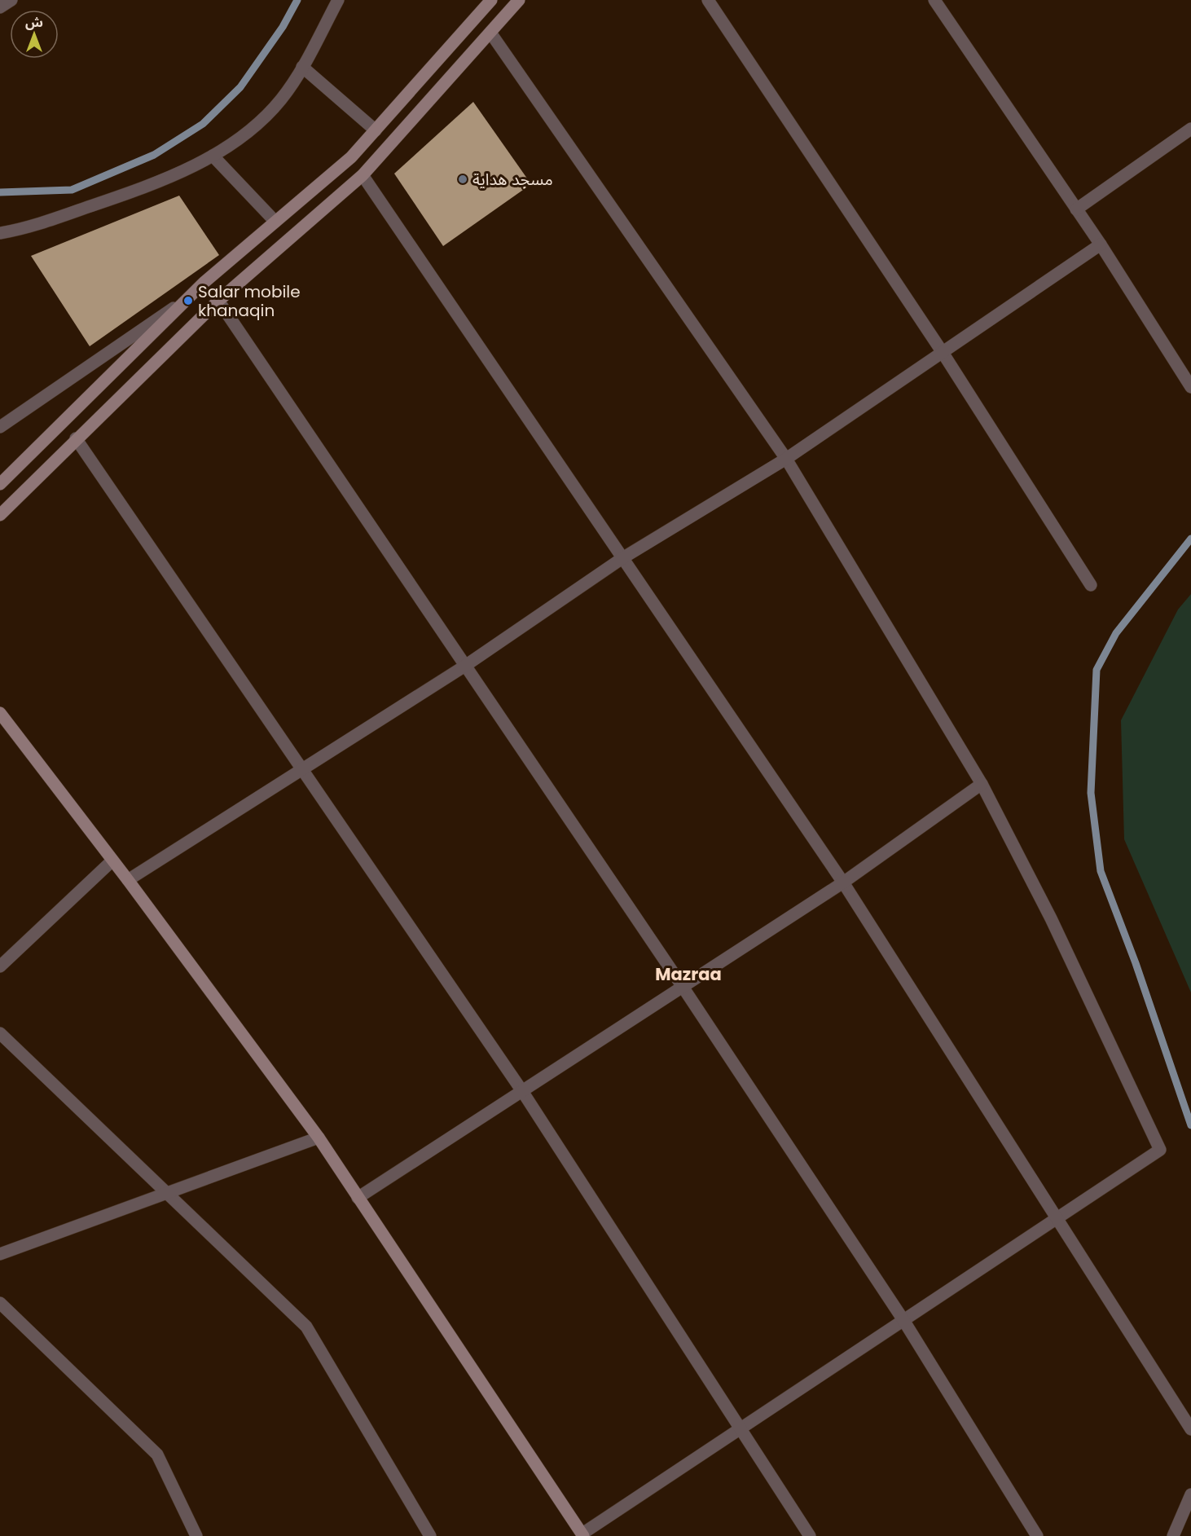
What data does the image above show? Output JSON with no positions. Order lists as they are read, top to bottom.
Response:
{
  "districts": ["Mazraa"],
  "places": ["مسجد هداية", "Salar mobile khanaqin"],
  "north": "top"
}
